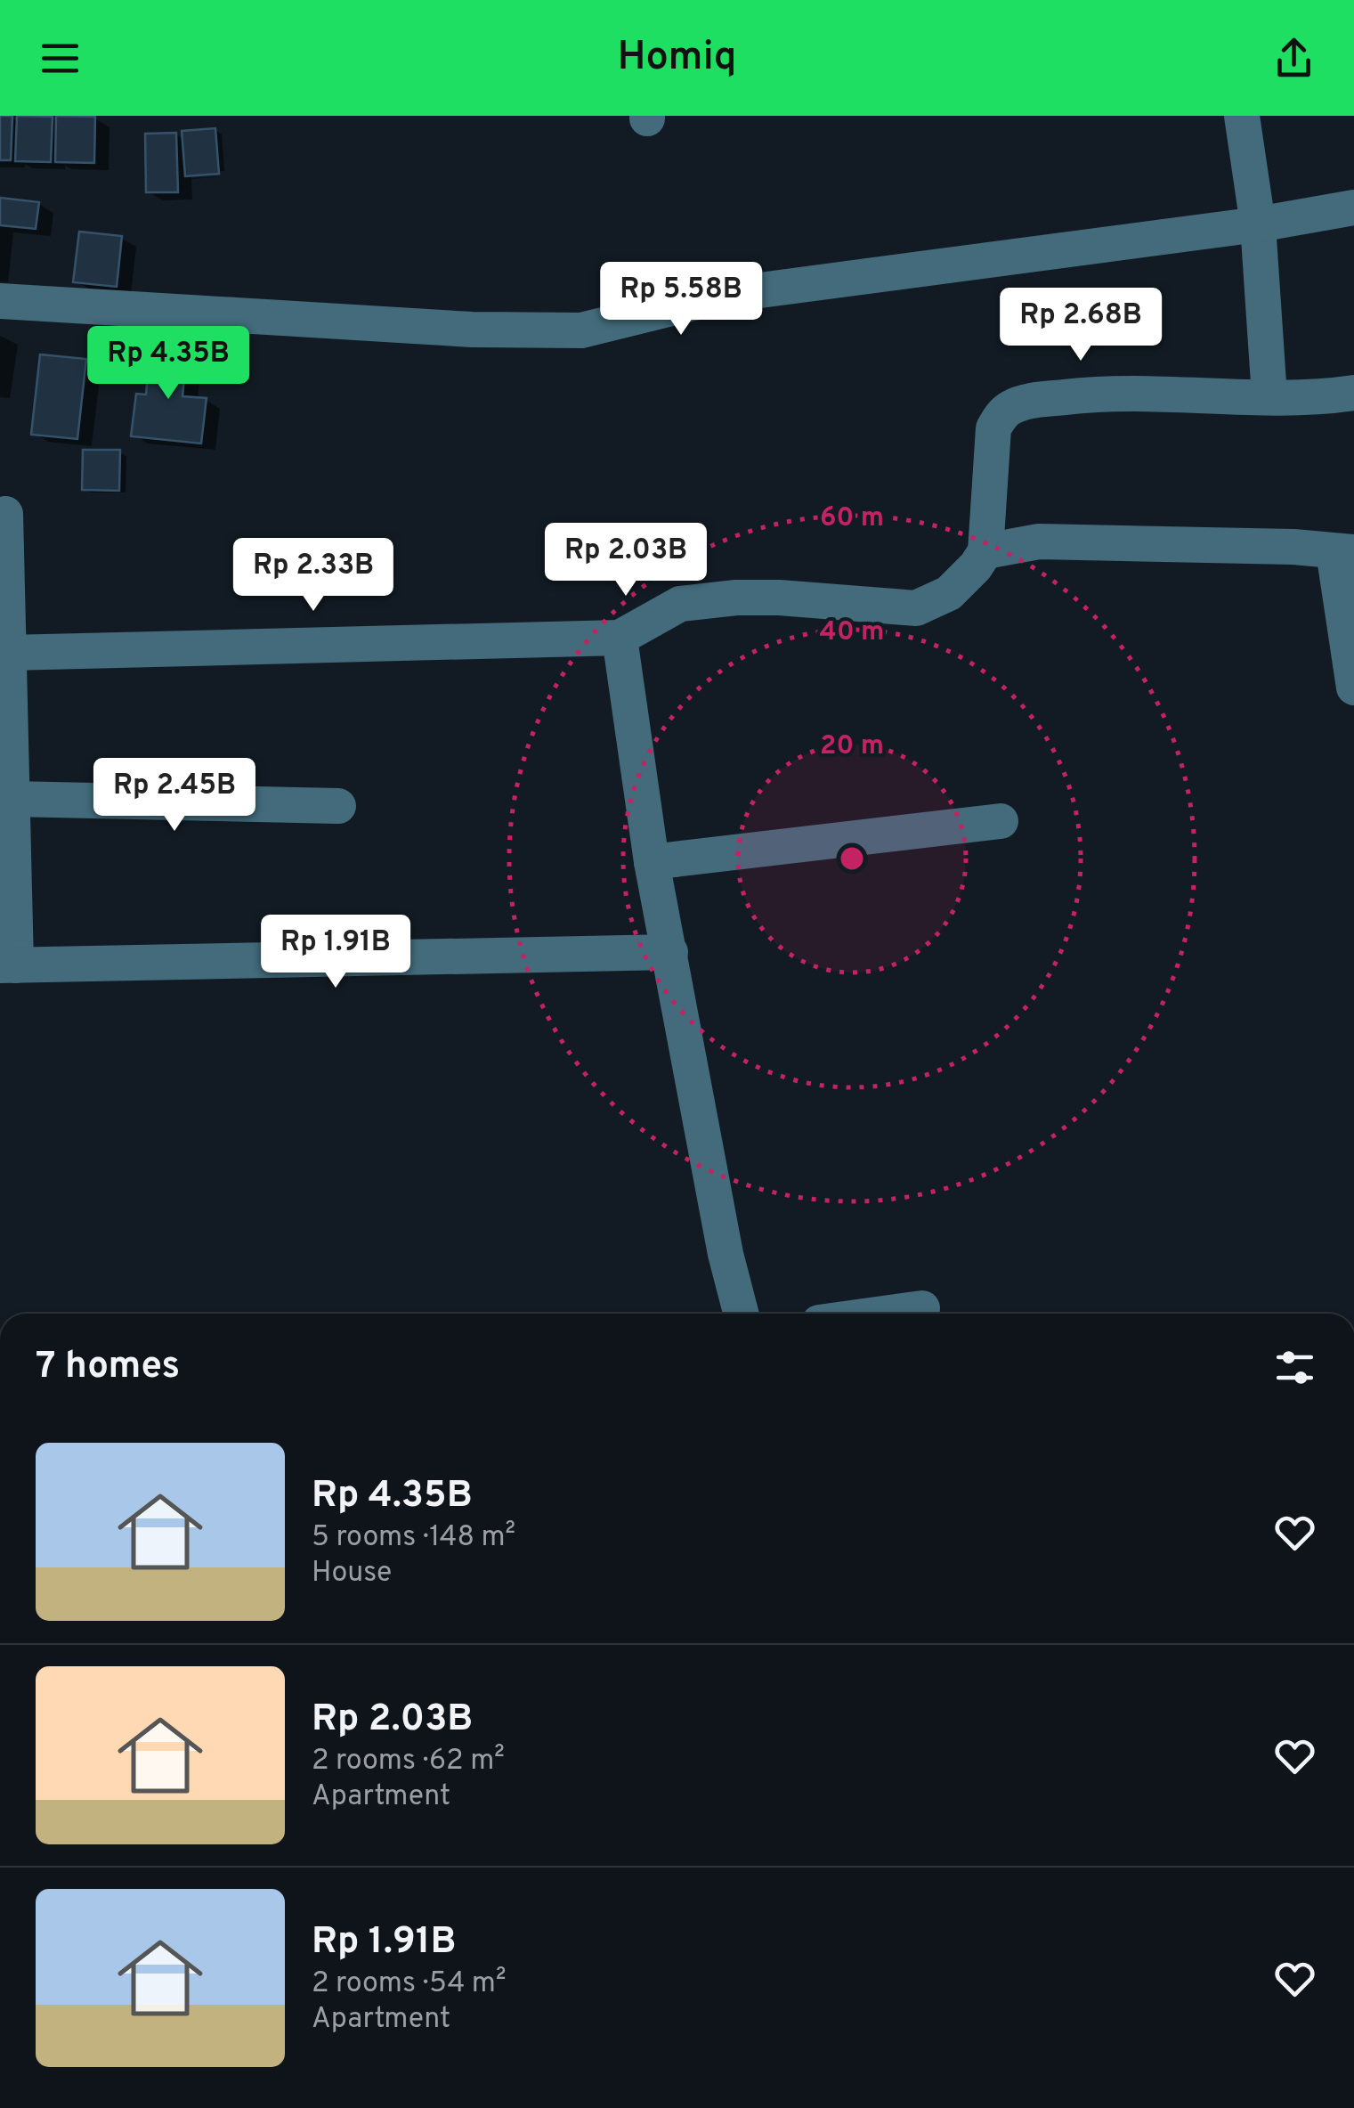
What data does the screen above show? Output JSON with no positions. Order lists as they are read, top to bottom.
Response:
{
  "page": {
    "header": "Homiq",
    "price": [
      "Rp 5.58B",
      "Rp 2.68B",
      "Rp 4.35B",
      "Rp 2.03B",
      "Rp 2.33B",
      "Rp 2.45B",
      "Rp 1.91B"
    ],
    "heading": "7 homes",
    "list": [
      {
        "name": "Rp 4.35B",
        "note": "5 rooms · 148 m² · House"
      },
      {
        "name": "Rp 2.03B",
        "note": "2 rooms · 62 m² · Apartment"
      },
      {
        "name": "Rp 1.91B",
        "note": "2 rooms · 54 m² · Apartment"
      }
    ]
  },
  "rings": ["60 m", "40 m", "20 m"]
}
